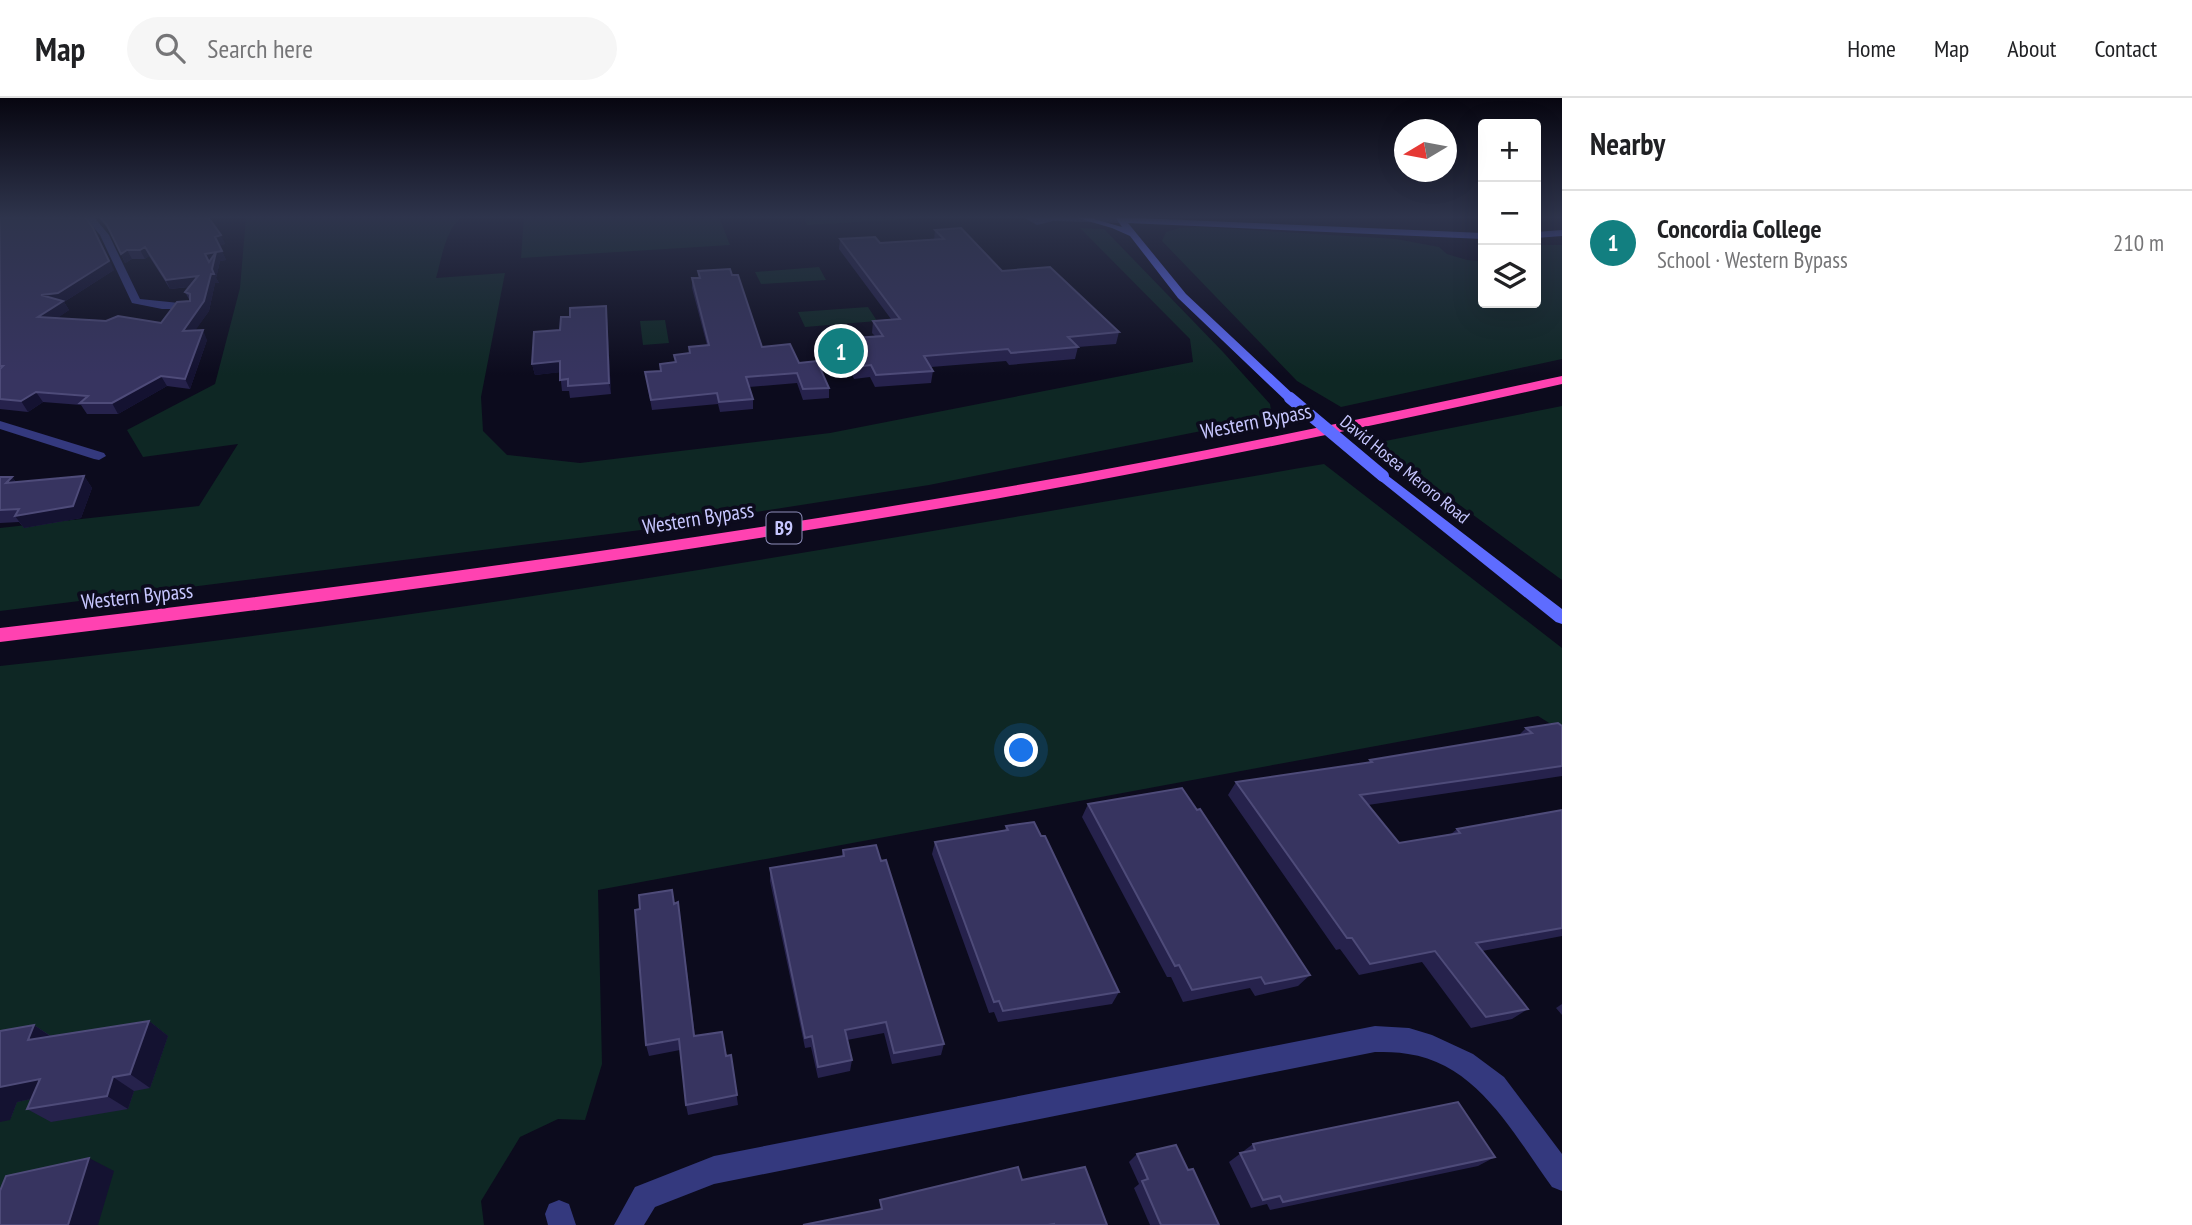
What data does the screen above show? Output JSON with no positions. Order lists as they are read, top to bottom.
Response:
{
  "streets": {
    "highway": ["Western Bypass", "B9"],
    "main road": ["David Hosea Meroro Road"]
  },
  "north": "left",
  "page": {
    "header": "Map",
    "search": "Search here",
    "nav": [
      "Home",
      "Map",
      "About",
      "Contact"
    ],
    "heading": "Nearby",
    "map_buttons": ["+", "−"],
    "list": [
      {
        "mark": "1",
        "name": "Concordia College",
        "note": "School · Western Bypass",
        "value": "210 m"
      }
    ],
    "pins": "1"
  }
}
